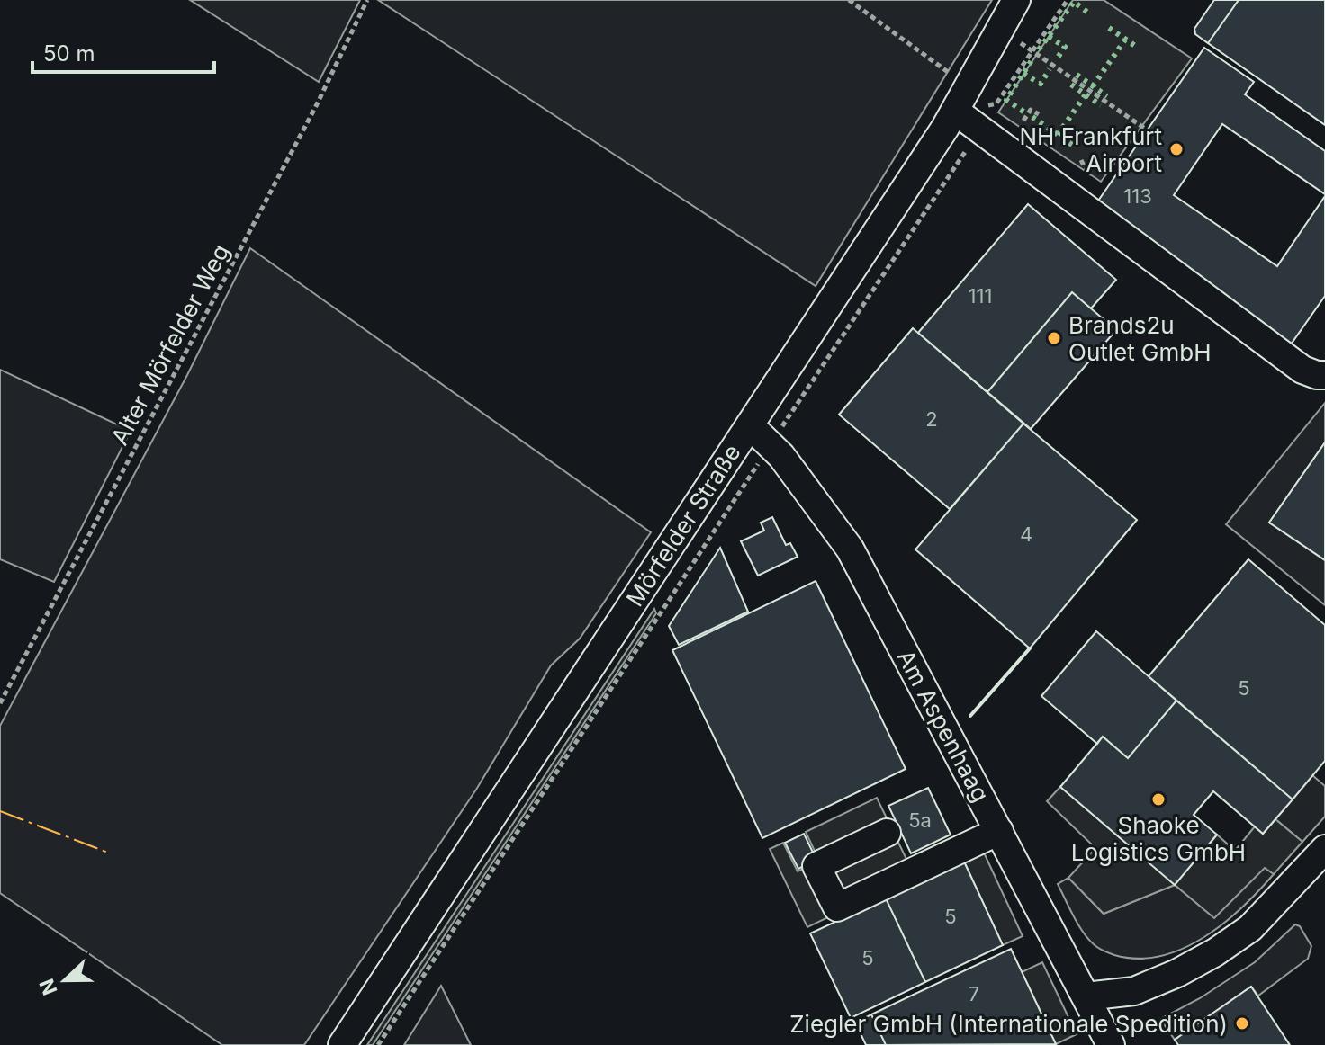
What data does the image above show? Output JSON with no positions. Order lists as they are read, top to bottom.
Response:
{
  "streets": {
    "street": ["Mörfelder Straße", "Am Aspenhaag"],
    "path": ["Alter Mörfelder Weg"]
  },
  "crossings": [
    ["Mörfelder Straße", "Am Aspenhaag"]
  ],
  "places": [
    "NH Frankfurt Airport",
    "Brands2u Outlet GmbH",
    "Shaoke Logistics GmbH",
    "Ziegler GmbH (Internationale Spedition)"
  ],
  "house_numbers": [
    "113",
    "111",
    "2",
    "4",
    "5",
    "5a",
    "5",
    "5",
    "7"
  ],
  "scale_bar": "50 m",
  "north": "left"
}
